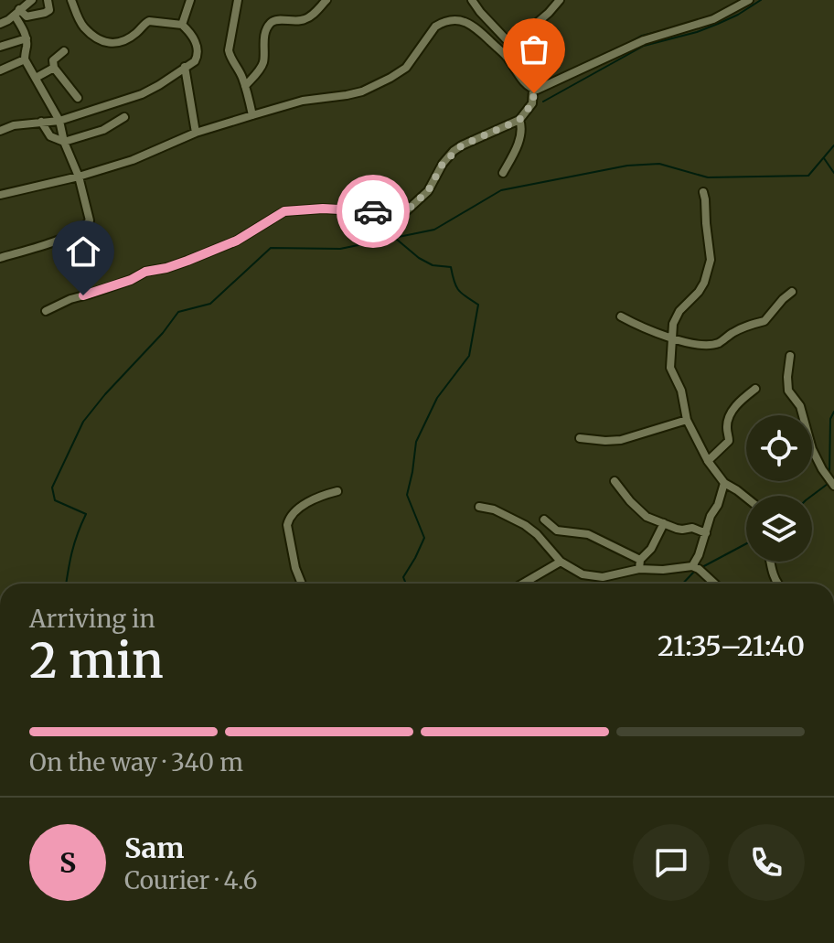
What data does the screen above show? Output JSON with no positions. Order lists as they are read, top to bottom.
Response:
{
  "page": {
    "heading": ["2 min", "Arriving in", "21:35–21:40"],
    "panel": ["Sam", "Courier · 4.6"],
    "bar": "On the way · 340 m",
    "round": "S"
  }
}
